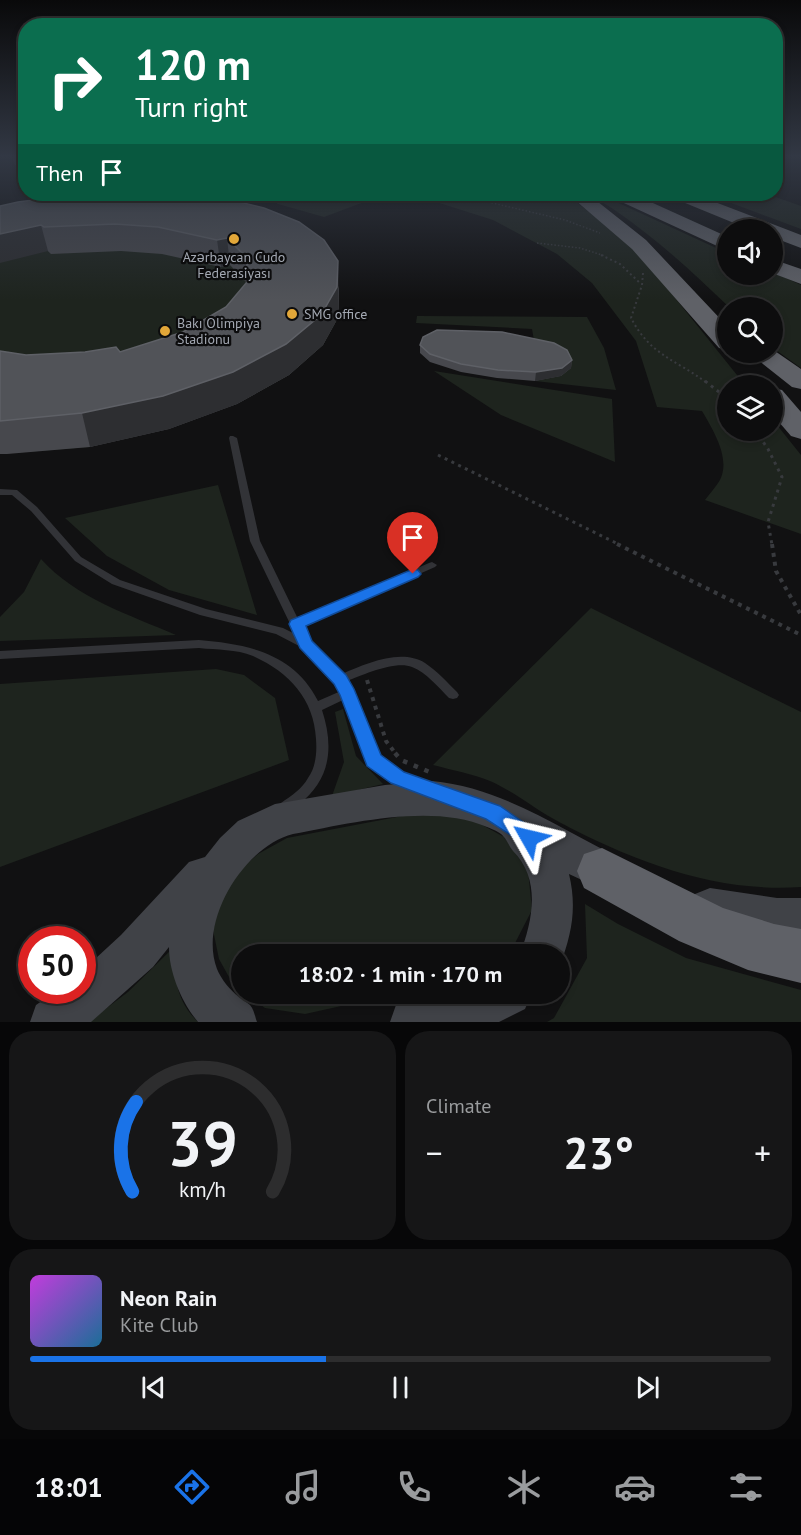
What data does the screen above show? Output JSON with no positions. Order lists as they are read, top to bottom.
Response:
{
  "places": ["Azərbaycan Cudo Federasiyası", "SMG office", "Bakı Olimpiya Stadionu"],
  "page": {
    "turn": ["120 m", "Turn right"],
    "then": "Then",
    "limit": "50",
    "trip": "18:02 · 1 min · 170 m",
    "tile": "Climate",
    "heat": ["−", "23°", "+"],
    "song": ["Neon Rain", "Kite Club"],
    "tabs": "18:01",
    "gauge": ["39", "km/h"]
  }
}
